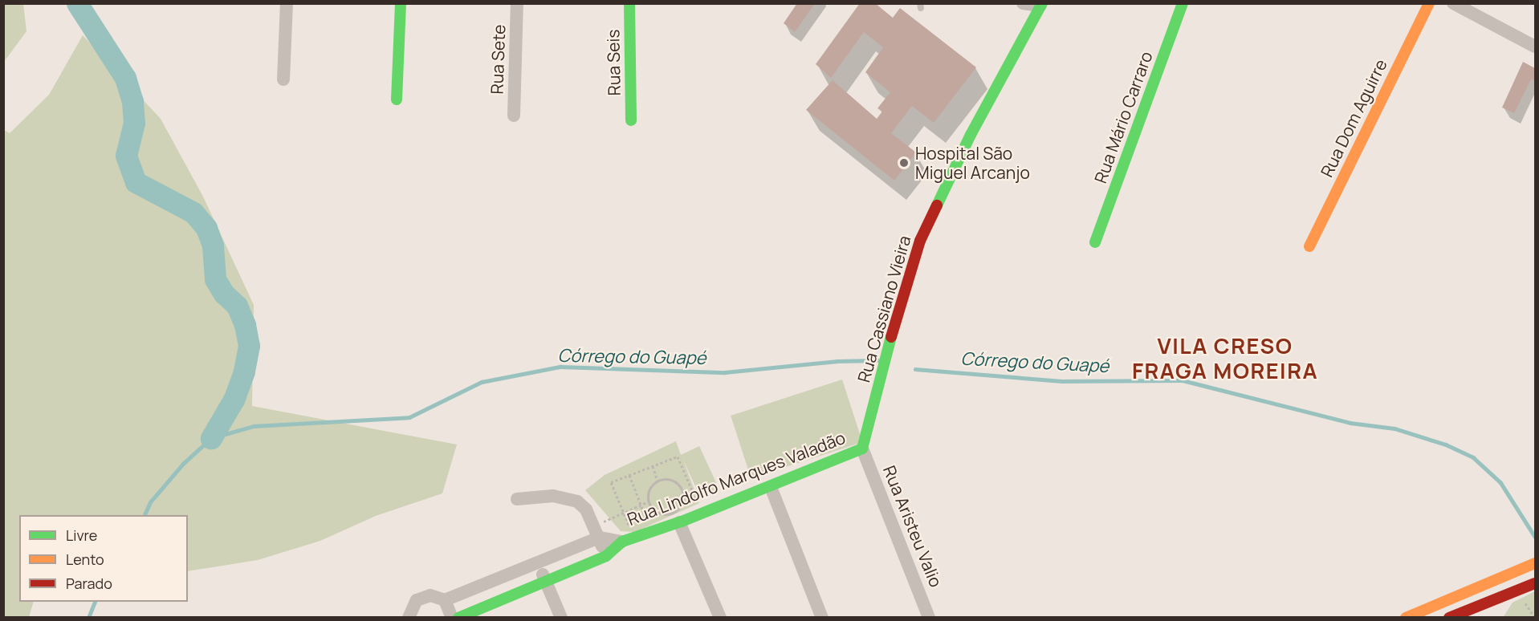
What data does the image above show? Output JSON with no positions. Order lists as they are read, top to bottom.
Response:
{
  "streets": {
    "street": [
      "Rua Sete",
      "Rua Seis",
      "Rua Mário Carraro",
      "Rua Dom Aguirre",
      "Rua Cassiano Vieira",
      "Rua Lindolfo Marques Valadão",
      "Rua Aristeu Valio"
    ]
  },
  "crossings": [
    ["Rua Cassiano Vieira", "Rua Lindolfo Marques Valadão"],
    ["Rua Cassiano Vieira", "Rua Aristeu Valio"],
    ["Rua Lindolfo Marques Valadão", "Rua Aristeu Valio"]
  ],
  "districts": ["VILA CRESO FRAGA MOREIRA"],
  "water": ["Córrego do Guapé"],
  "places": ["Hospital São Miguel Arcanjo"],
  "legend": ["Livre", "Lento", "Parado"]
}
